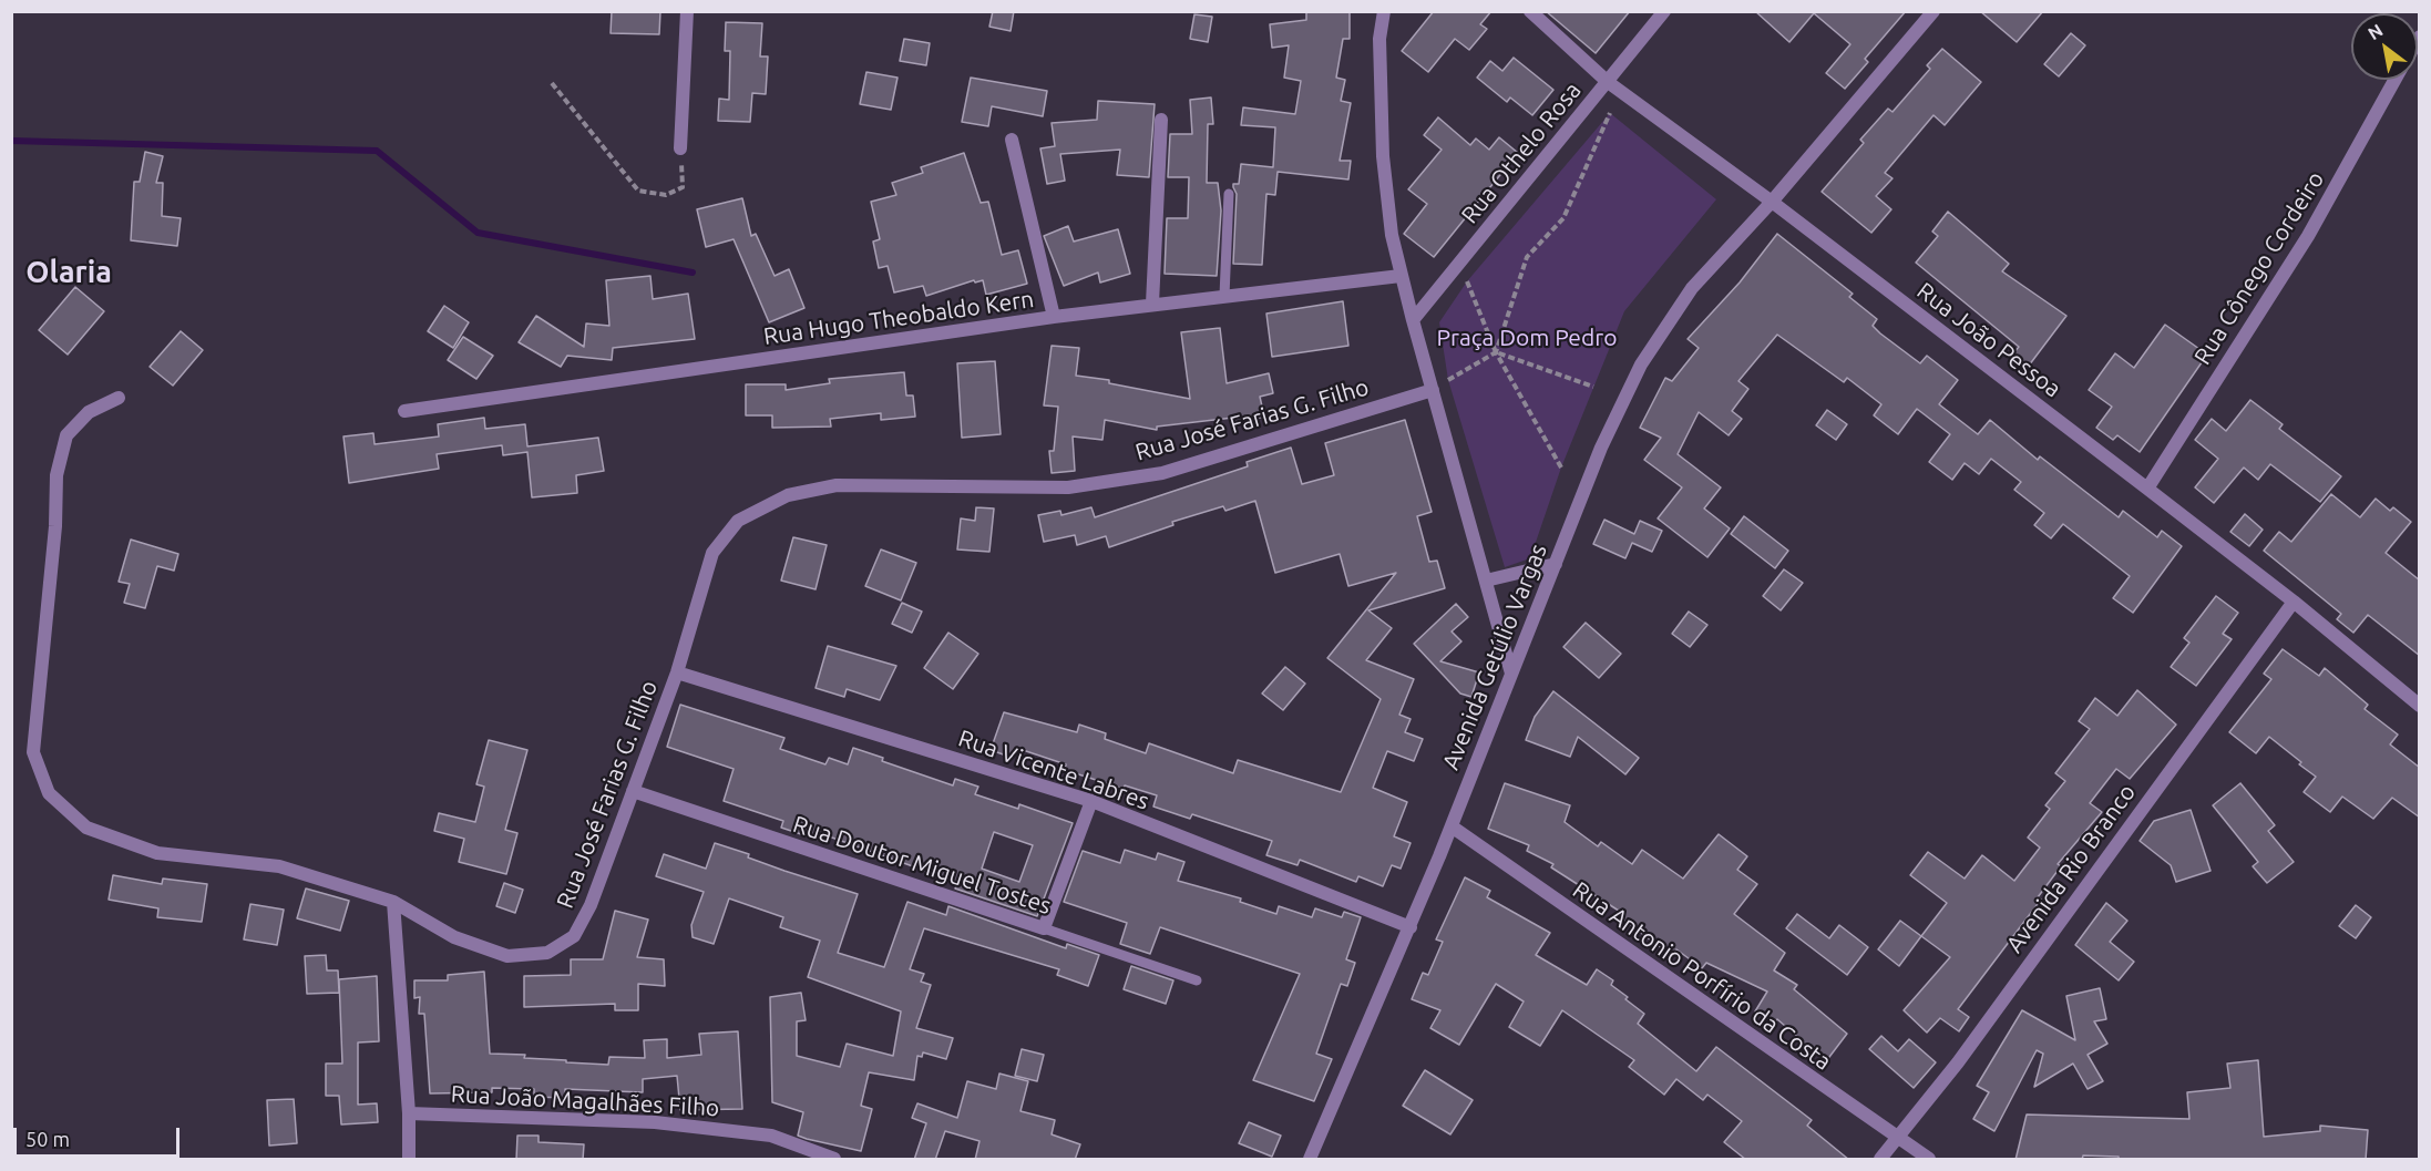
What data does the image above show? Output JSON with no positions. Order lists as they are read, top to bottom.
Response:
{
  "streets": {
    "street": [
      "Rua Othelo Rosa",
      "Rua Cônego Cordeiro",
      "Rua Hugo Theobaldo Kern",
      "Rua João Pessoa",
      "Rua José Farias G. Filho",
      "Avenida Getúlio Vargas",
      "Rua Vicente Labres",
      "Rua Doutor Miguel Tostes",
      "Avenida Rio Branco",
      "Rua Antonio Porfírio da Costa",
      "Rua João Magalhães Filho"
    ]
  },
  "crossings": [
    ["Rua Othelo Rosa", "Rua João Pessoa"],
    ["Rua Cônego Cordeiro", "Rua João Pessoa"],
    ["Rua João Pessoa", "Avenida Getúlio Vargas"],
    ["Rua João Pessoa", "Avenida Rio Branco"],
    ["Rua José Farias G. Filho", "Rua Vicente Labres"],
    ["Rua José Farias G. Filho", "Rua Doutor Miguel Tostes"],
    ["Avenida Getúlio Vargas", "Rua Vicente Labres"],
    ["Avenida Getúlio Vargas", "Rua Antonio Porfírio da Costa"],
    ["Avenida Rio Branco", "Rua Antonio Porfírio da Costa"]
  ],
  "districts": ["Olaria"],
  "parks": ["Praça Dom Pedro"],
  "scale_bar": "50 m",
  "north": "top left"
}
